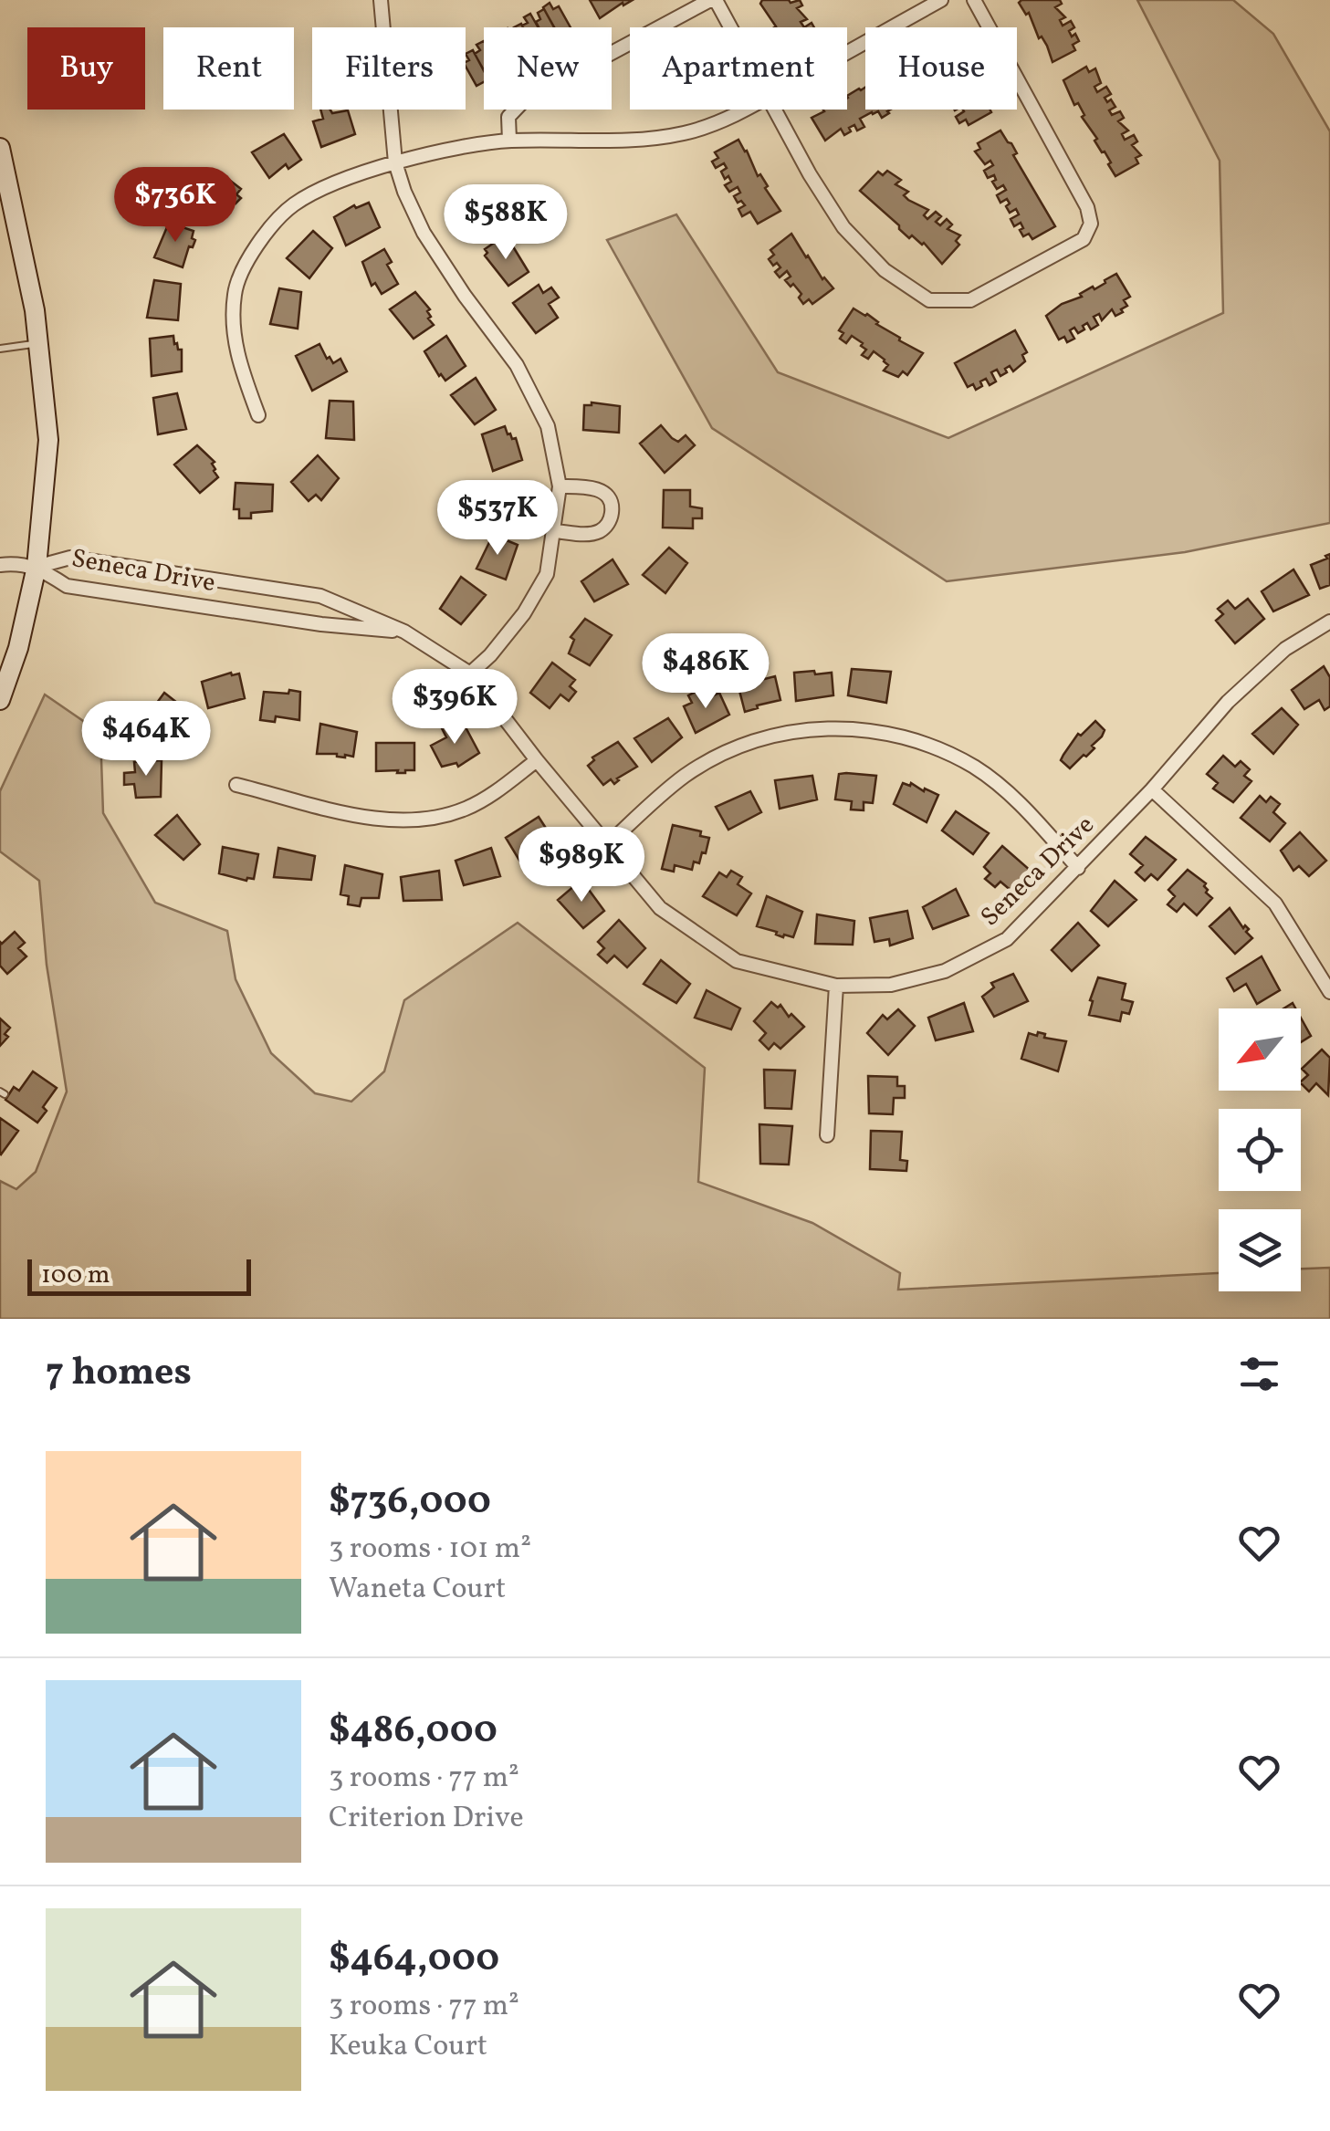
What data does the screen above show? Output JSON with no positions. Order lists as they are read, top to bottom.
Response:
{
  "streets": {
    "street": ["Seneca Drive"]
  },
  "scale_bar": "100 m",
  "north": "bottom left",
  "page": {
    "chip": [
      "Buy",
      "Rent",
      "Filters",
      "New",
      "Apartment",
      "House"
    ],
    "price": [
      "$736K",
      "$588K",
      "$537K",
      "$486K",
      "$396K",
      "$464K",
      "$989K"
    ],
    "scale": "100 m",
    "heading": "7 homes",
    "list": [
      {
        "name": "$736,000",
        "note": "3 rooms · 101 m² · Waneta Court"
      },
      {
        "name": "$486,000",
        "note": "3 rooms · 77 m² · Criterion Drive"
      },
      {
        "name": "$464,000",
        "note": "3 rooms · 77 m² · Keuka Court"
      }
    ]
  }
}
